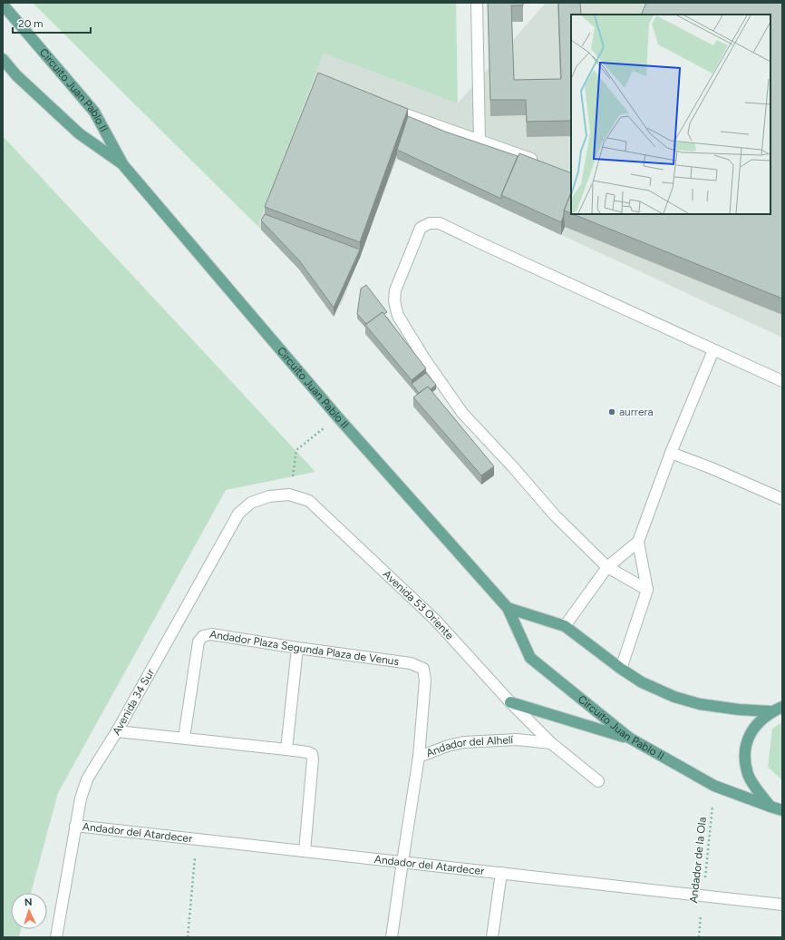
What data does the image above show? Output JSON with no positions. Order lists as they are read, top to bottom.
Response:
{
  "streets": {
    "main road": ["Circuito Juan Pablo II"],
    "street": [
      "Avenida 53 Oriente",
      "Andador Plaza Segunda Plaza de Venus",
      "Avenida 34 Sur",
      "Andador del Alhelí",
      "Andador del Atardecer"
    ],
    "path": ["Andador de la Ola"]
  },
  "crossings": [
    ["Circuito Juan Pablo II", "Andador de la Ola"],
    ["Avenida 53 Oriente", "Avenida 34 Sur"],
    ["Avenida 53 Oriente", "Andador del Alhelí"],
    ["Andador Plaza Segunda Plaza de Venus", "Andador del Alhelí"],
    ["Avenida 34 Sur", "Andador del Atardecer"],
    ["Andador del Alhelí", "Andador del Atardecer"],
    ["Andador del Atardecer", "Andador de la Ola"]
  ],
  "places": ["aurrera"],
  "scale_bar": "20 m",
  "north": "top"
}
